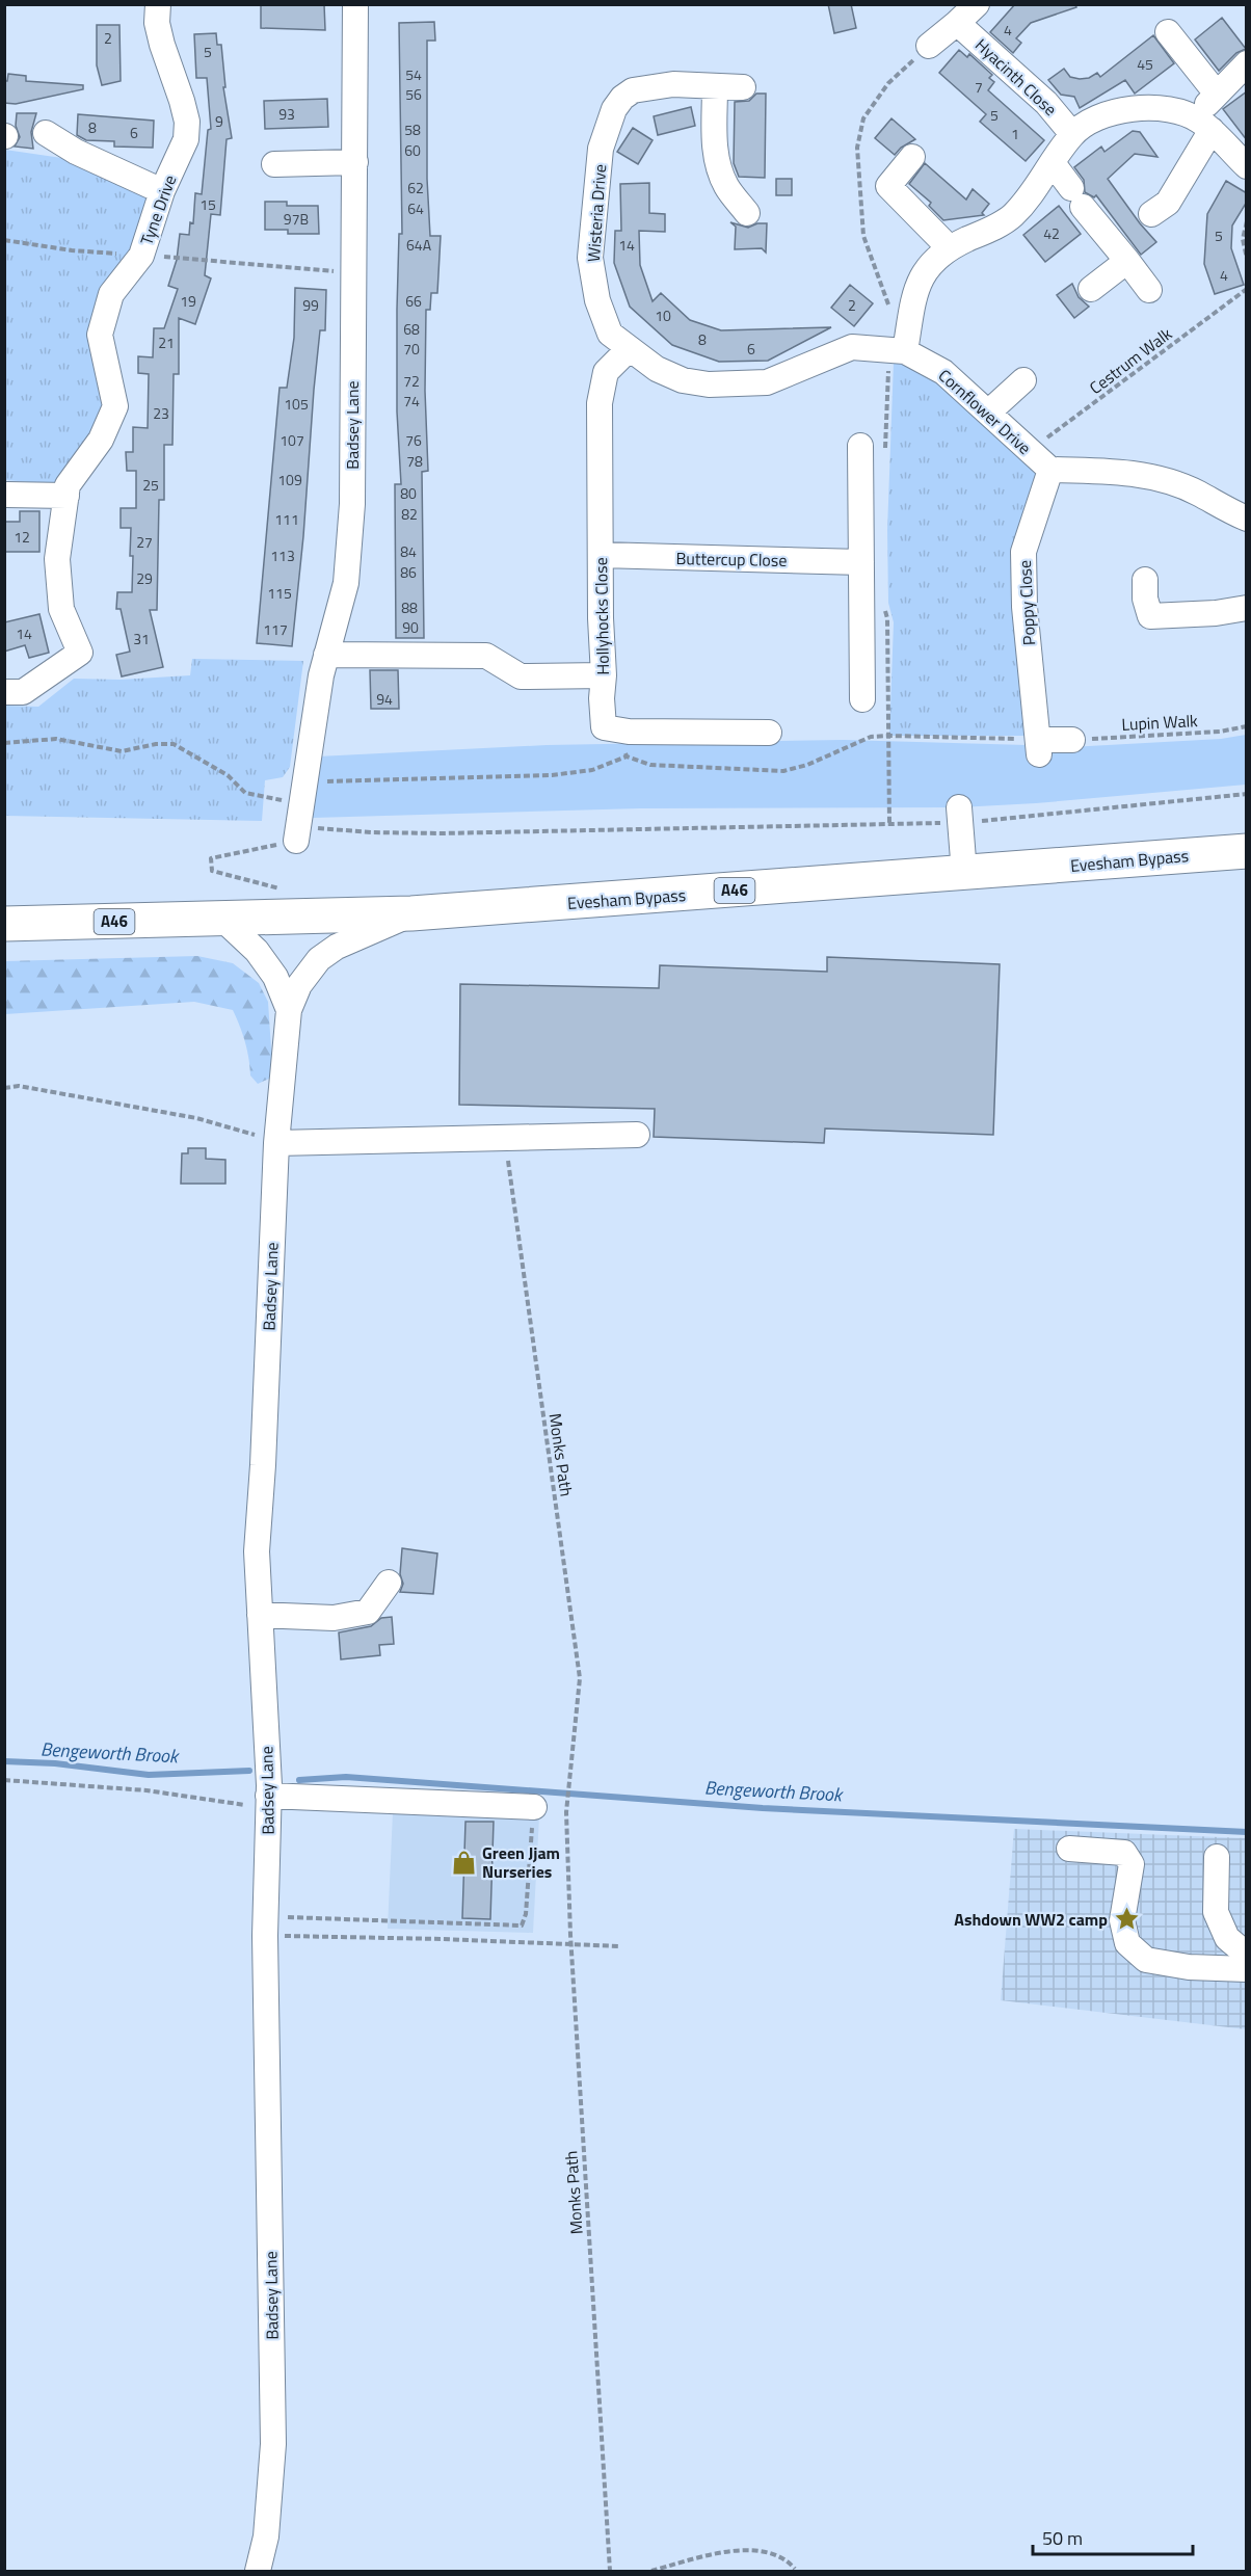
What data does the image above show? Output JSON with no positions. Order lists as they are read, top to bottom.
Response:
{
  "streets": {
    "highway": ["Evesham Bypass", "A46"],
    "street": [
      "Hyacinth Close",
      "Tyne Drive",
      "Wisteria Drive",
      "Cornflower Drive",
      "Badsey Lane",
      "Buttercup Close",
      "Poppy Close",
      "Hollyhocks Close"
    ],
    "path": ["Cestrum Walk", "Lupin Walk", "Monks Path"]
  },
  "crossings": [
    ["Wisteria Drive", "Cornflower Drive"],
    ["Wisteria Drive", "Hollyhocks Close"],
    ["Cestrum Walk", "Cornflower Drive"],
    ["Cornflower Drive", "Poppy Close"],
    ["Badsey Lane", "Evesham Bypass"],
    ["Buttercup Close", "Hollyhocks Close"]
  ],
  "water": ["Bengeworth Brook"],
  "places": {
    "shop": ["Green Jjam Nurseries"],
    "place": ["Ashdown WW2 camp"]
  },
  "house_numbers": [
    "4",
    "2",
    "5",
    "45",
    "54",
    "7",
    "56",
    "93",
    "5",
    "9",
    "8",
    "58",
    "6",
    "1",
    "60",
    "62",
    "15",
    "64",
    "97B",
    "42",
    "5",
    "64A",
    "14",
    "4",
    "19",
    "66",
    "99",
    "2",
    "10",
    "68",
    "8",
    "21",
    "70",
    "6",
    "72",
    "74",
    "105",
    "23",
    "107",
    "76",
    "78",
    "109",
    "25",
    "80",
    "82",
    "111",
    "12",
    "27",
    "84",
    "113",
    "86",
    "29",
    "115",
    "88",
    "90",
    "117",
    "14",
    "31",
    "94"
  ],
  "scale_bar": "50 m"
}
